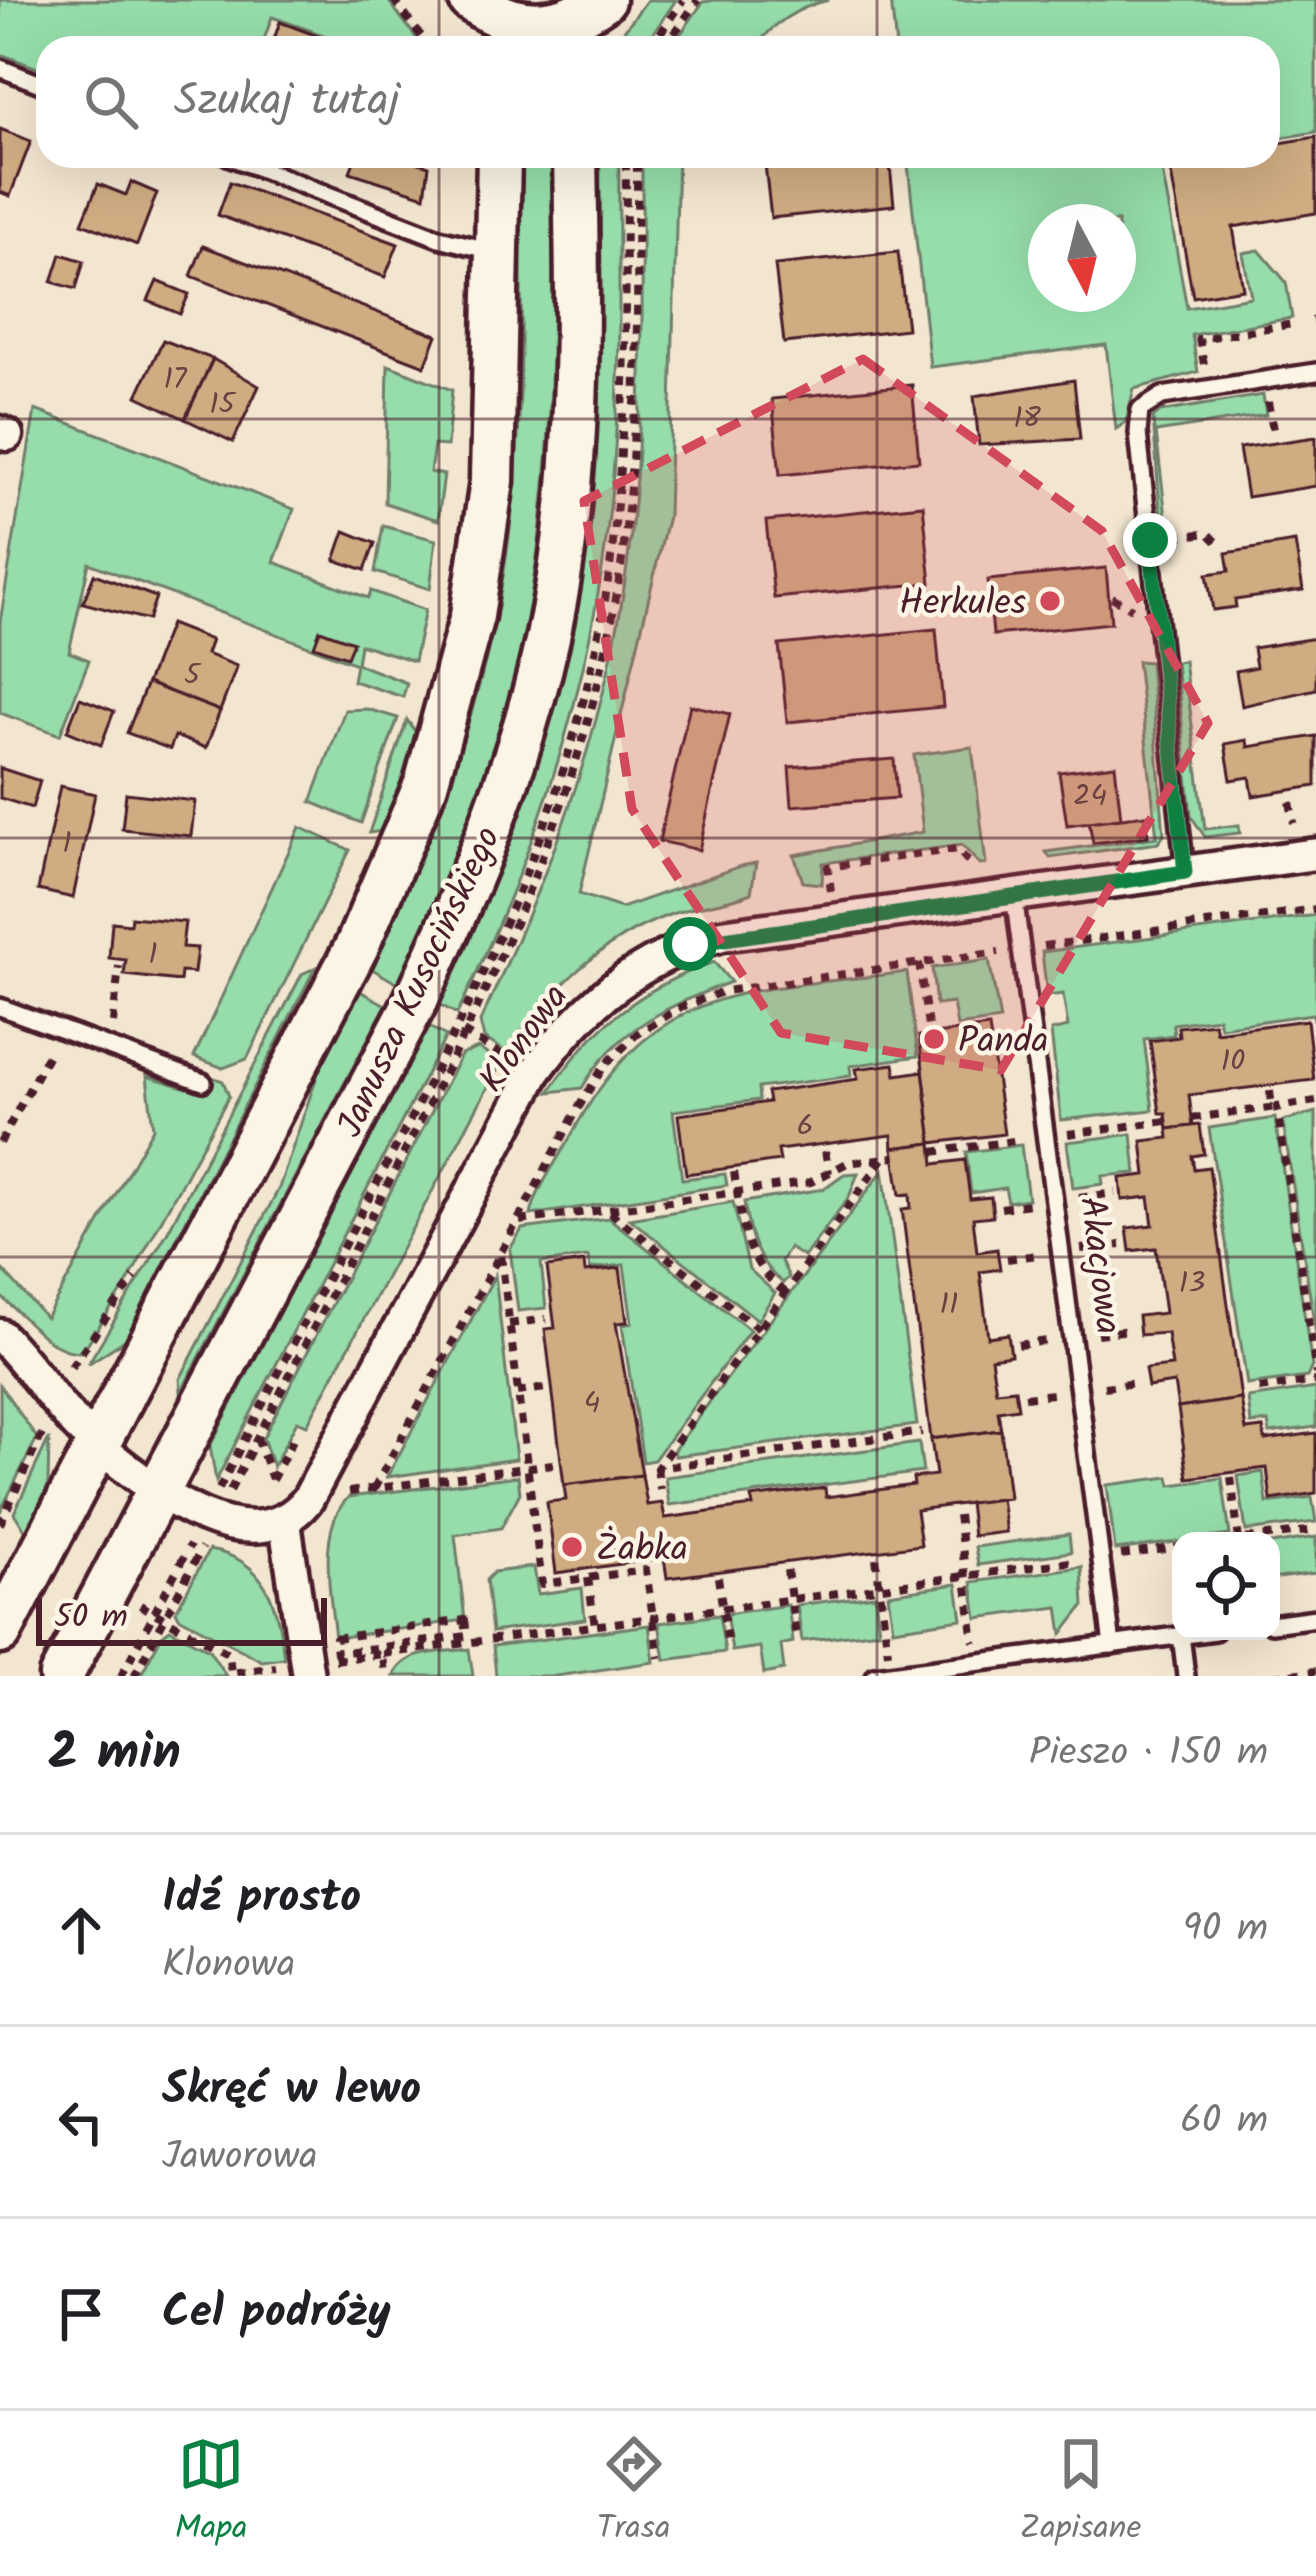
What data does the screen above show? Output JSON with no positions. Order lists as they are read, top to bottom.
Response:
{
  "streets": {
    "street": ["Janusza Kusocińskiego", "Klonowa"],
    "lane": ["Akacjowa"]
  },
  "crossings": [
    ["Klonowa", "Akacjowa"]
  ],
  "places": ["Herkules", "Panda", "Żabka"],
  "house_numbers": [
    "17",
    "15",
    "18",
    "5",
    "24",
    "1",
    "1",
    "10",
    "6",
    "13",
    "11",
    "4"
  ],
  "scale_bar": "50 m",
  "north": "bottom",
  "page": {
    "search": "Szukaj tutaj",
    "scale": "50 m",
    "heading": ["2 min", "Pieszo · 150 m"],
    "list": [
      ["Idź prosto", "Klonowa", "90 m"],
      ["Skręć w lewo", "Jaworowa", "60 m"],
      "Cel podróży"
    ],
    "nav": ["Mapa", "Trasa", "Zapisane"]
  }
}
